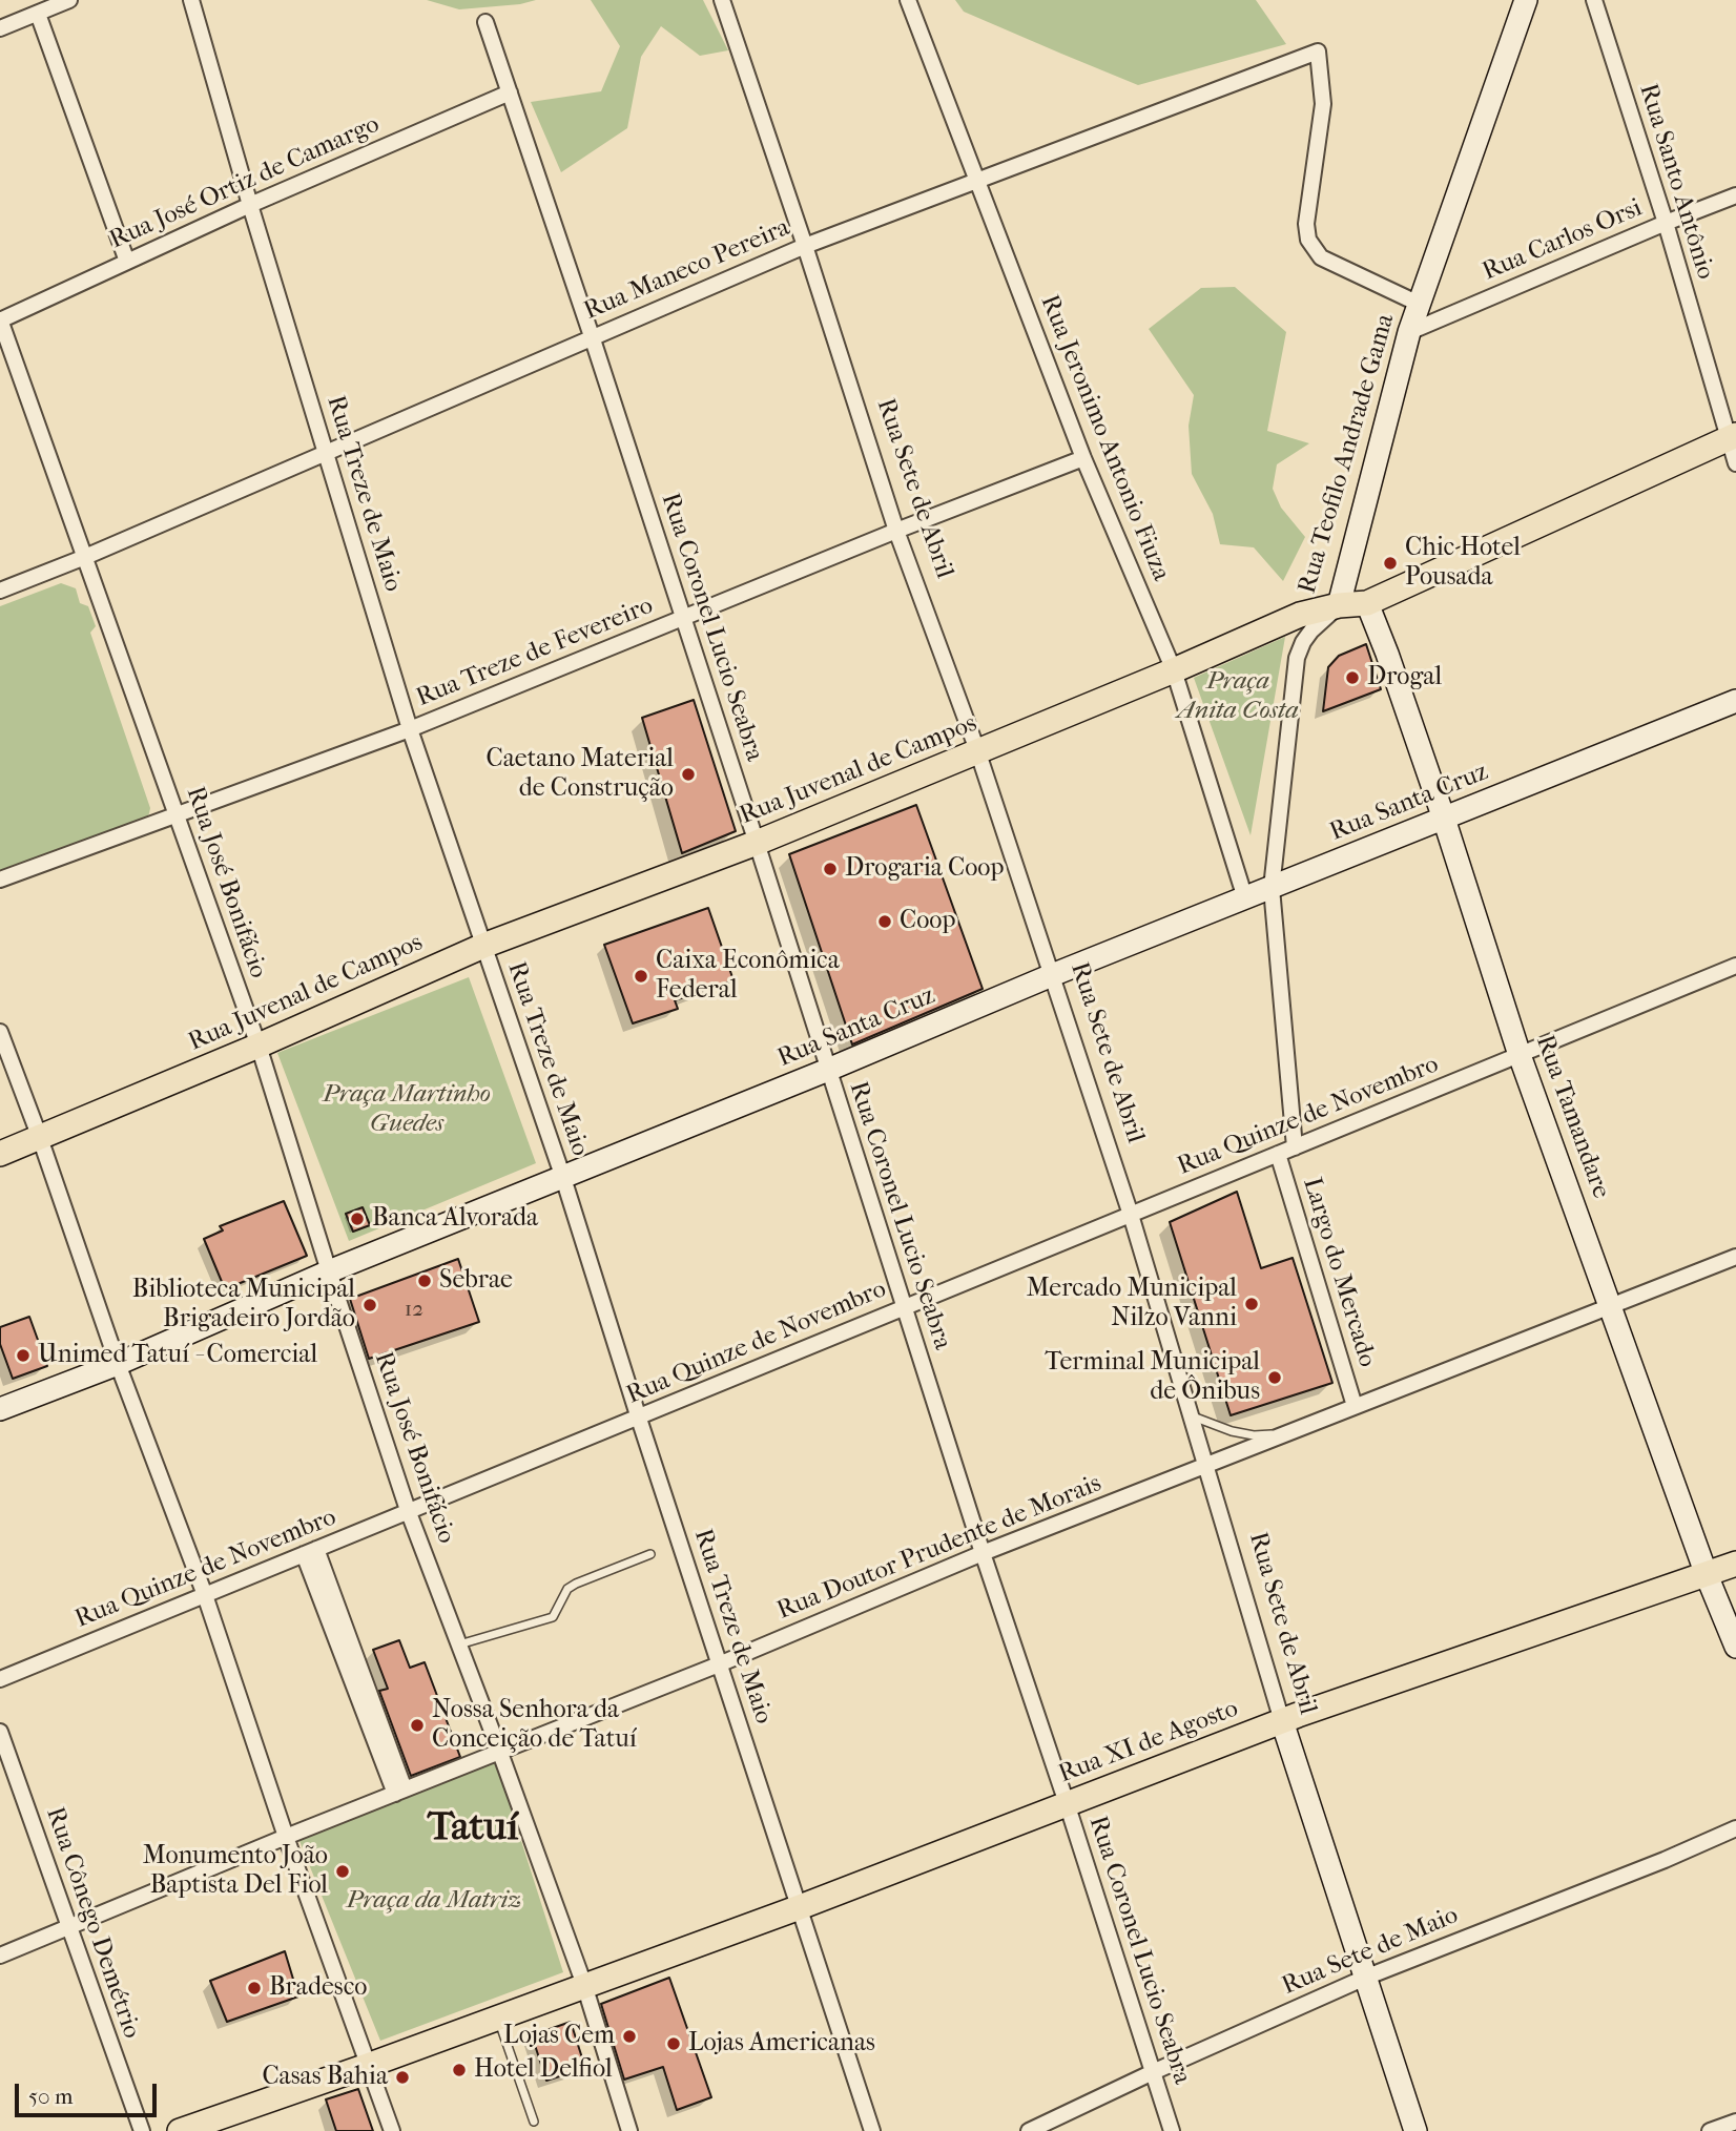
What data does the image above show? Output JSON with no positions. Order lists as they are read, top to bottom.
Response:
{
  "streets": {
    "main road": ["Rua Juvenal de Campos", "Rua XI de Agosto"],
    "street": [
      "Rua Santo Antônio",
      "Rua José Ortiz de Camargo",
      "Rua Carlos Orsi",
      "Rua Maneco Pereira",
      "Rua Jeronimo Antonio Fiuza",
      "Rua Teofilo Andrade Gama",
      "Rua Sete de Abril",
      "Rua Treze de Maio",
      "Rua Coronel Lucio Seabra",
      "Rua Treze de Fevereiro",
      "Rua Santa Cruz",
      "Rua José Bonifácio",
      "Rua Quinze de Novembro",
      "Rua Tamandare",
      "Largo do Mercado",
      "Rua Doutor Prudente de Morais",
      "Rua Cônego Demétrio",
      "Rua Sete de Maio"
    ]
  },
  "crossings": [
    ["Rua Santo Antônio", "Rua Carlos Orsi"],
    ["Rua Santo Antônio", "Rua Juvenal de Campos"],
    ["Rua José Ortiz de Camargo", "Rua Treze de Maio"],
    ["Rua José Ortiz de Camargo", "Rua Coronel Lucio Seabra"],
    ["Rua José Ortiz de Camargo", "Rua José Bonifácio"],
    ["Rua Carlos Orsi", "Rua Teofilo Andrade Gama"],
    ["Rua Maneco Pereira", "Rua Jeronimo Antonio Fiuza"],
    ["Rua Maneco Pereira", "Rua Teofilo Andrade Gama"],
    ["Rua Maneco Pereira", "Rua Sete de Abril"],
    ["Rua Maneco Pereira", "Rua Treze de Maio"],
    ["Rua Maneco Pereira", "Rua Coronel Lucio Seabra"],
    ["Rua Maneco Pereira", "Rua José Bonifácio"],
    ["Rua Jeronimo Antonio Fiuza", "Rua Treze de Fevereiro"],
    ["Rua Jeronimo Antonio Fiuza", "Rua Juvenal de Campos"],
    ["Rua Jeronimo Antonio Fiuza", "Rua Santa Cruz"],
    ["Rua Teofilo Andrade Gama", "Rua Juvenal de Campos"],
    ["Rua Teofilo Andrade Gama", "Rua Santa Cruz"],
    ["Rua Teofilo Andrade Gama", "Rua Quinze de Novembro"],
    ["Rua Sete de Abril", "Rua Treze de Fevereiro"],
    ["Rua Sete de Abril", "Rua Juvenal de Campos"],
    ["Rua Sete de Abril", "Rua Santa Cruz"],
    ["Rua Sete de Abril", "Rua Quinze de Novembro"],
    ["Rua Sete de Abril", "Rua Doutor Prudente de Morais"],
    ["Rua Sete de Abril", "Rua XI de Agosto"],
    ["Rua Sete de Abril", "Rua Sete de Maio"],
    ["Rua Treze de Maio", "Rua Treze de Fevereiro"],
    ["Rua Treze de Maio", "Rua Juvenal de Campos"],
    ["Rua Treze de Maio", "Rua Santa Cruz"],
    ["Rua Treze de Maio", "Rua Quinze de Novembro"],
    ["Rua Treze de Maio", "Rua Doutor Prudente de Morais"],
    ["Rua Treze de Maio", "Rua XI de Agosto"],
    ["Rua Coronel Lucio Seabra", "Rua Treze de Fevereiro"],
    ["Rua Coronel Lucio Seabra", "Rua Juvenal de Campos"],
    ["Rua Coronel Lucio Seabra", "Rua Santa Cruz"],
    ["Rua Coronel Lucio Seabra", "Rua Quinze de Novembro"],
    ["Rua Coronel Lucio Seabra", "Rua Doutor Prudente de Morais"],
    ["Rua Coronel Lucio Seabra", "Rua XI de Agosto"],
    ["Rua Coronel Lucio Seabra", "Rua Sete de Maio"],
    ["Rua Treze de Fevereiro", "Rua José Bonifácio"],
    ["Rua Juvenal de Campos", "Rua José Bonifácio"],
    ["Rua Juvenal de Campos", "Rua Tamandare"],
    ["Rua Santa Cruz", "Rua José Bonifácio"],
    ["Rua Santa Cruz", "Rua Tamandare"],
    ["Rua José Bonifácio", "Rua Quinze de Novembro"],
    ["Rua José Bonifácio", "Rua Doutor Prudente de Morais"],
    ["Rua José Bonifácio", "Rua XI de Agosto"],
    ["Rua Quinze de Novembro", "Rua Tamandare"],
    ["Rua Quinze de Novembro", "Largo do Mercado"],
    ["Rua Tamandare", "Rua Doutor Prudente de Morais"],
    ["Rua Tamandare", "Rua XI de Agosto"],
    ["Largo do Mercado", "Rua Doutor Prudente de Morais"],
    ["Rua Doutor Prudente de Morais", "Rua Cônego Demétrio"]
  ],
  "districts": ["Tatuí"],
  "parks": ["Praça Anita Costa", "Praça Martinho Guedes", "Praça da Matriz"],
  "places": [
    "Chic Hotel Pousada",
    "Drogal",
    "Caetano Material de Construção",
    "Drogaria Coop",
    "Coop",
    "Caixa Econômica Federal",
    "Banca Alvorada",
    "Sebrae",
    "Mercado Municipal Nilzo Vanni",
    "Biblioteca Municipal Brigadeiro Jordão",
    "Unimed Tatuí - Comercial",
    "Terminal Municipal de Ônibus",
    "Nossa Senhora da Conceição de Tatuí",
    "Monumento João Baptista Del Fiol",
    "Bradesco",
    "Lojas Cem",
    "Lojas Americanas",
    "Hotel Delfiol",
    "Casas Bahia"
  ],
  "house_numbers": ["12"],
  "scale_bar": "50 m"
}
